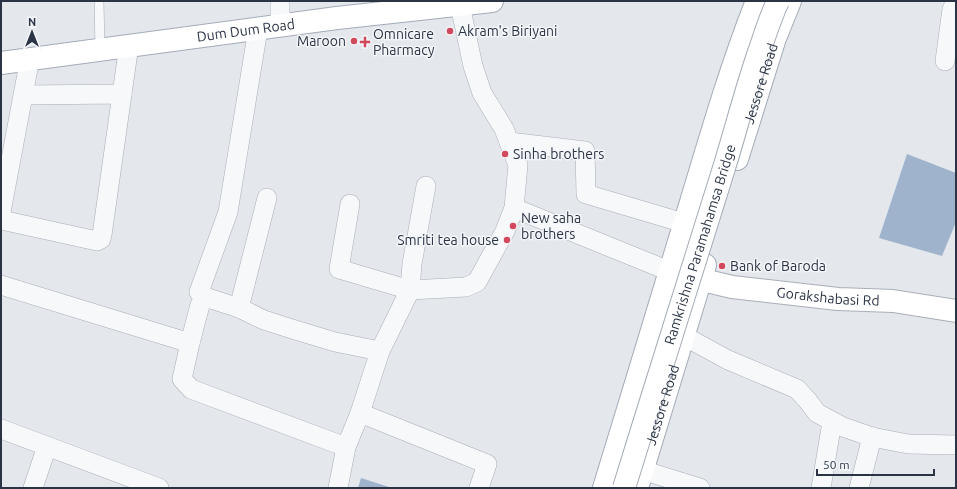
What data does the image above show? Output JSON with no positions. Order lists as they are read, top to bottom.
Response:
{
  "streets": {
    "main road": [
      "Dum Dum Road",
      "Jessore Road",
      "Ramkrishna Paramahamsa Bridge",
      "Gorakshabasi Rd"
    ]
  },
  "crossings": [
    ["Jessore Road", "Gorakshabasi Rd"]
  ],
  "places": {
    "other": [
      "Akram's Biriyani",
      "Maroon",
      "Sinha brothers",
      "New saha brothers",
      "Smriti tea house",
      "Bank of Baroda"
    ],
    "health": ["Omnicare Pharmacy"]
  },
  "scale_bar": "50 m",
  "north": "top"
}
